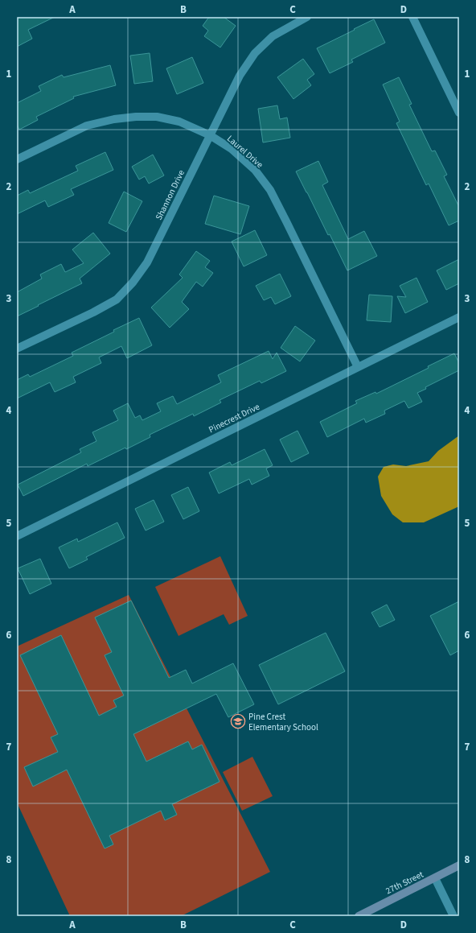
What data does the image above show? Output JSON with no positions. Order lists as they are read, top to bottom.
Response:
{
  "streets": {
    "main road": ["27th Street"],
    "street": ["Laurel Drive", "Shannon Drive", "Pinecrest Drive"]
  },
  "crossings": [
    ["Laurel Drive", "Shannon Drive"],
    ["Laurel Drive", "Pinecrest Drive"]
  ],
  "places": {
    "school or university": ["Pine Crest Elementary School"]
  },
  "grid": {
    "columns": [
      "A",
      "B",
      "C",
      "D"
    ],
    "rows": [
      "1",
      "2",
      "3",
      "4",
      "5",
      "6",
      "7",
      "8"
    ]
  }
}
